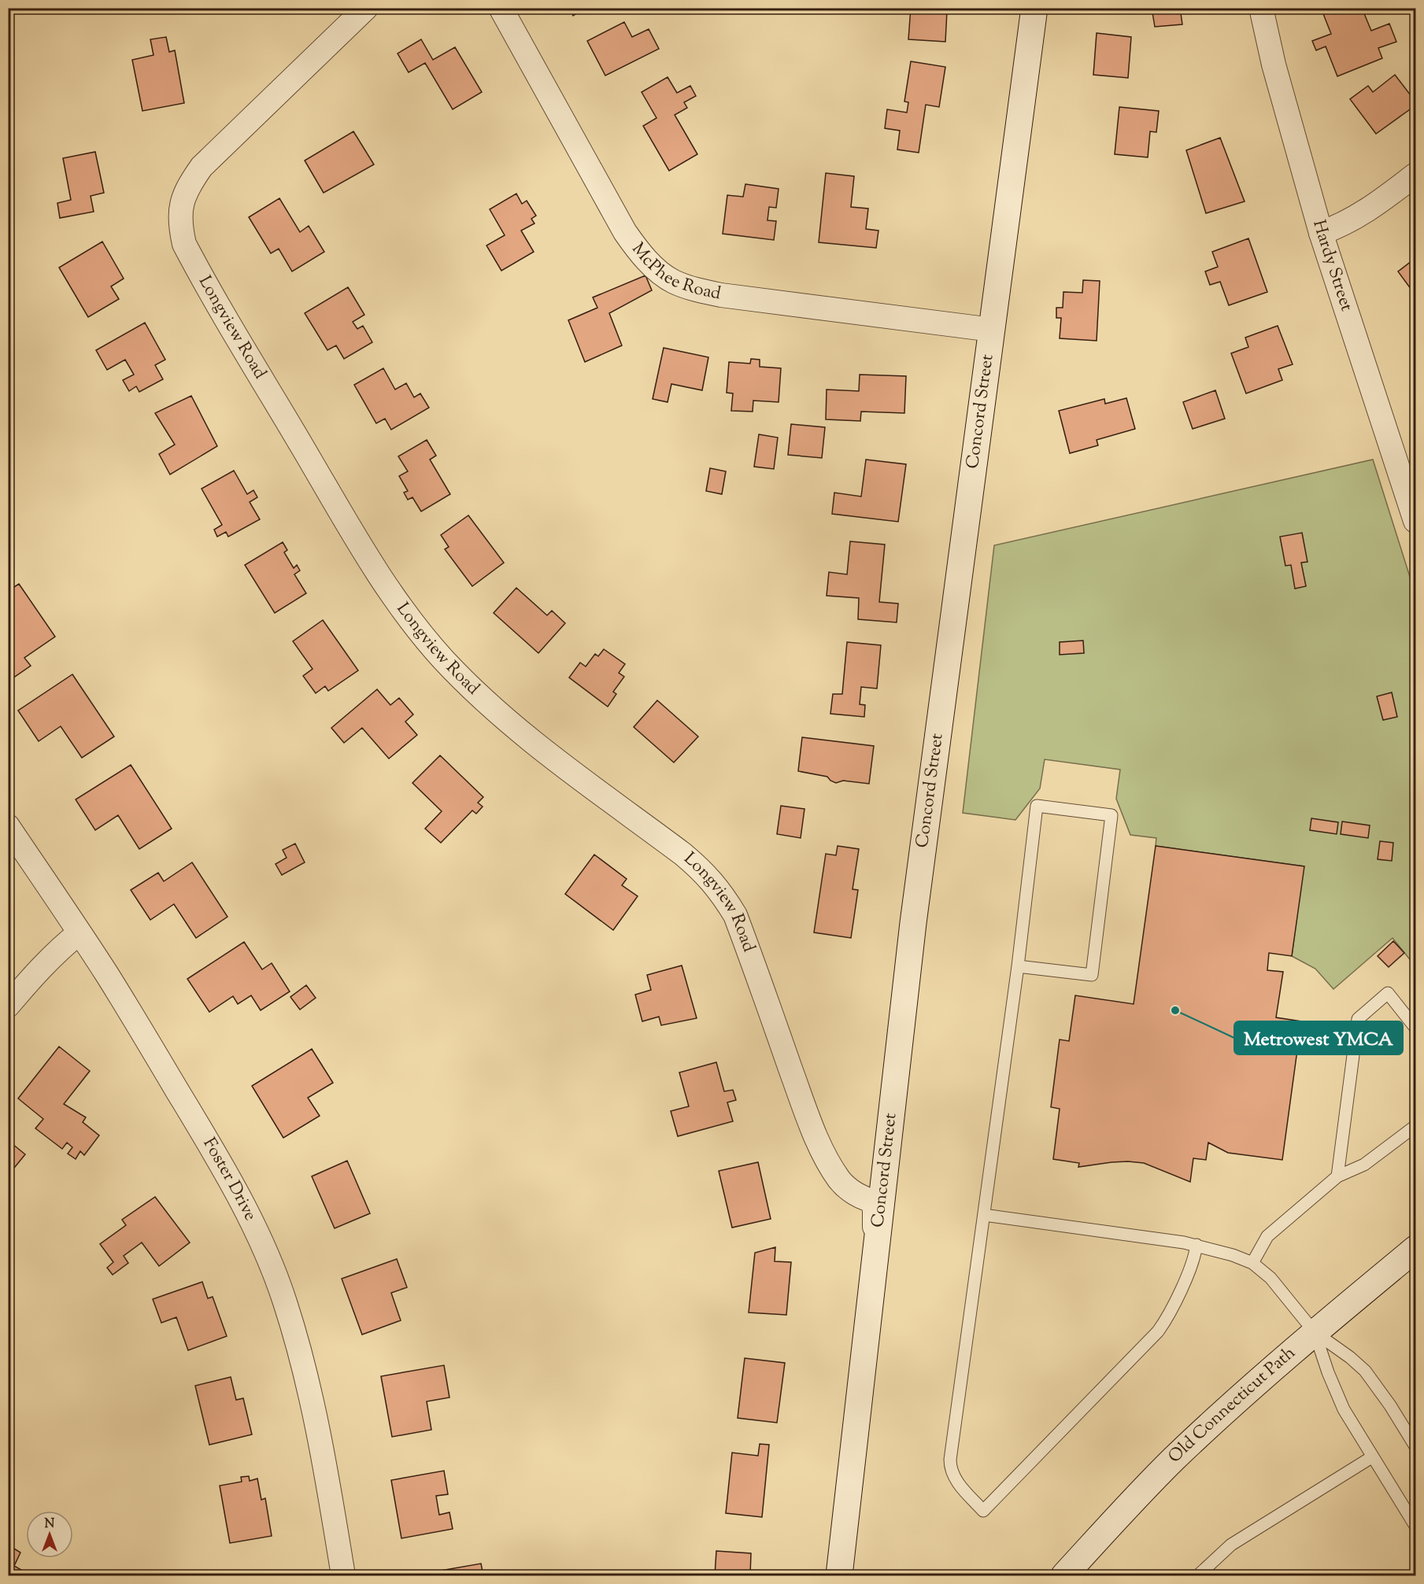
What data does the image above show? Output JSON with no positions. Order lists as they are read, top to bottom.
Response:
{
  "streets": {
    "main road": ["Concord Street", "Old Connecticut Path"],
    "street": [
      "Hardy Street",
      "McPhee Road",
      "Longview Road",
      "Foster Drive"
    ]
  },
  "crossings": [
    ["McPhee Road", "Concord Street"],
    ["Longview Road", "Concord Street"]
  ],
  "places": ["Metrowest YMCA"],
  "north": "top"
}
